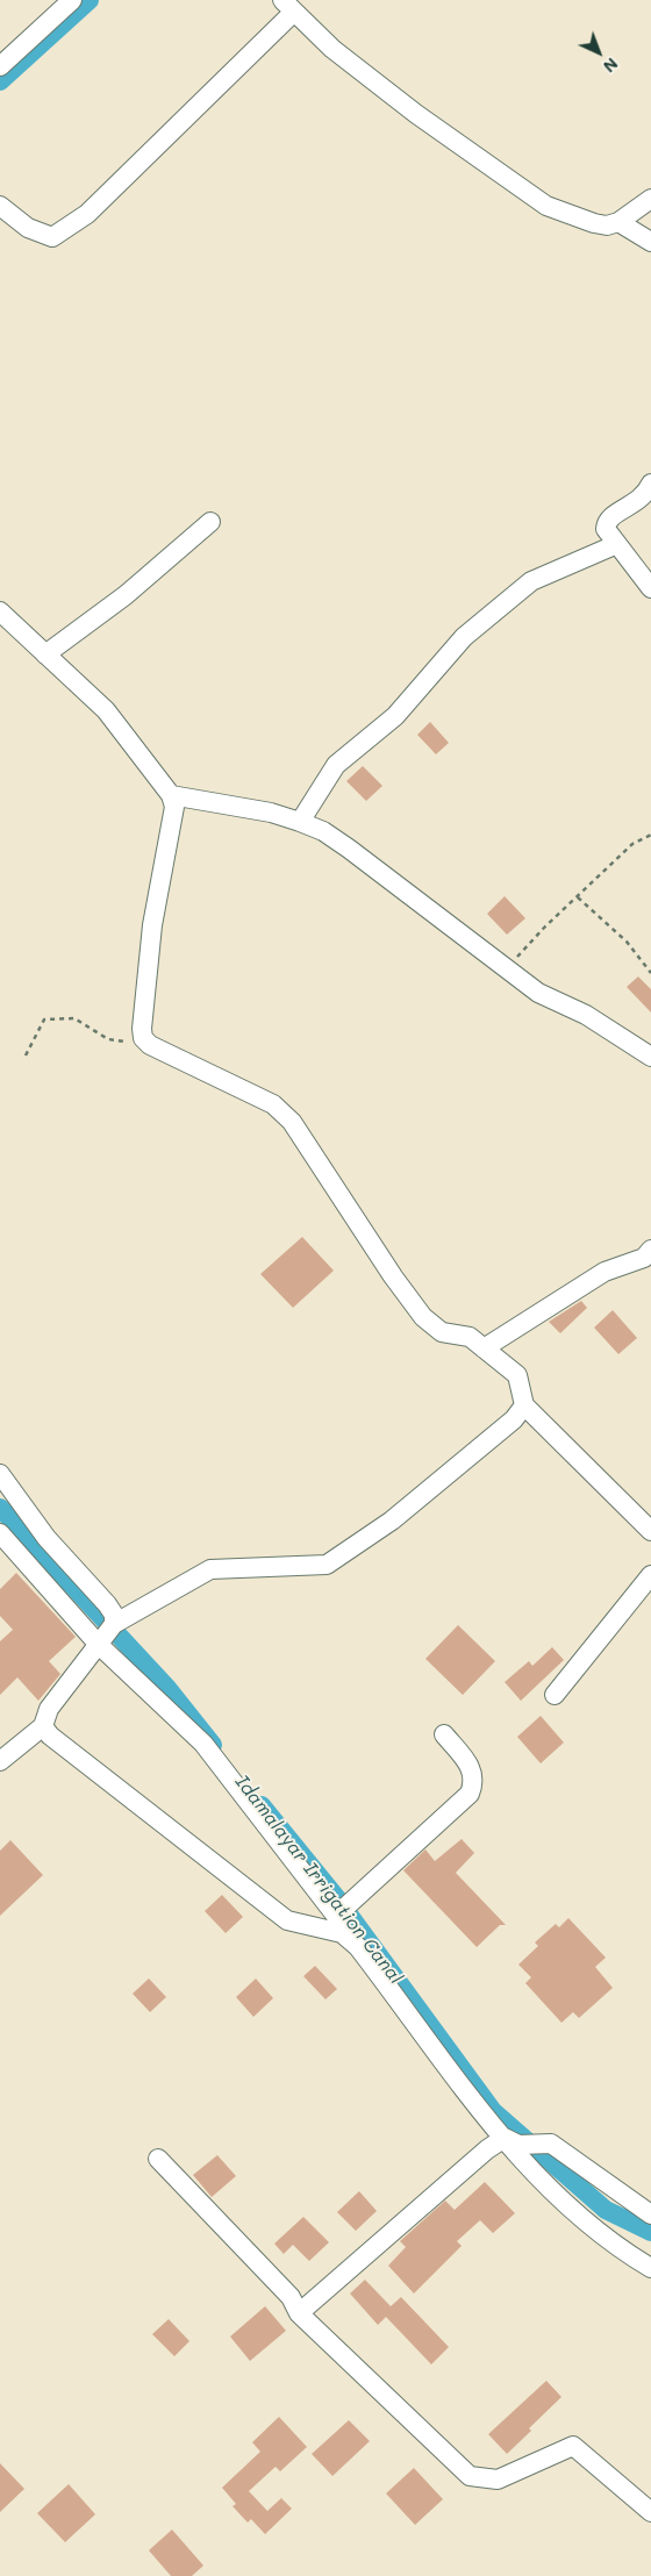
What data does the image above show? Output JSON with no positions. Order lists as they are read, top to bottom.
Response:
{
  "water": ["Idamalayar Irrigation Canal"],
  "north": "bottom right"
}
